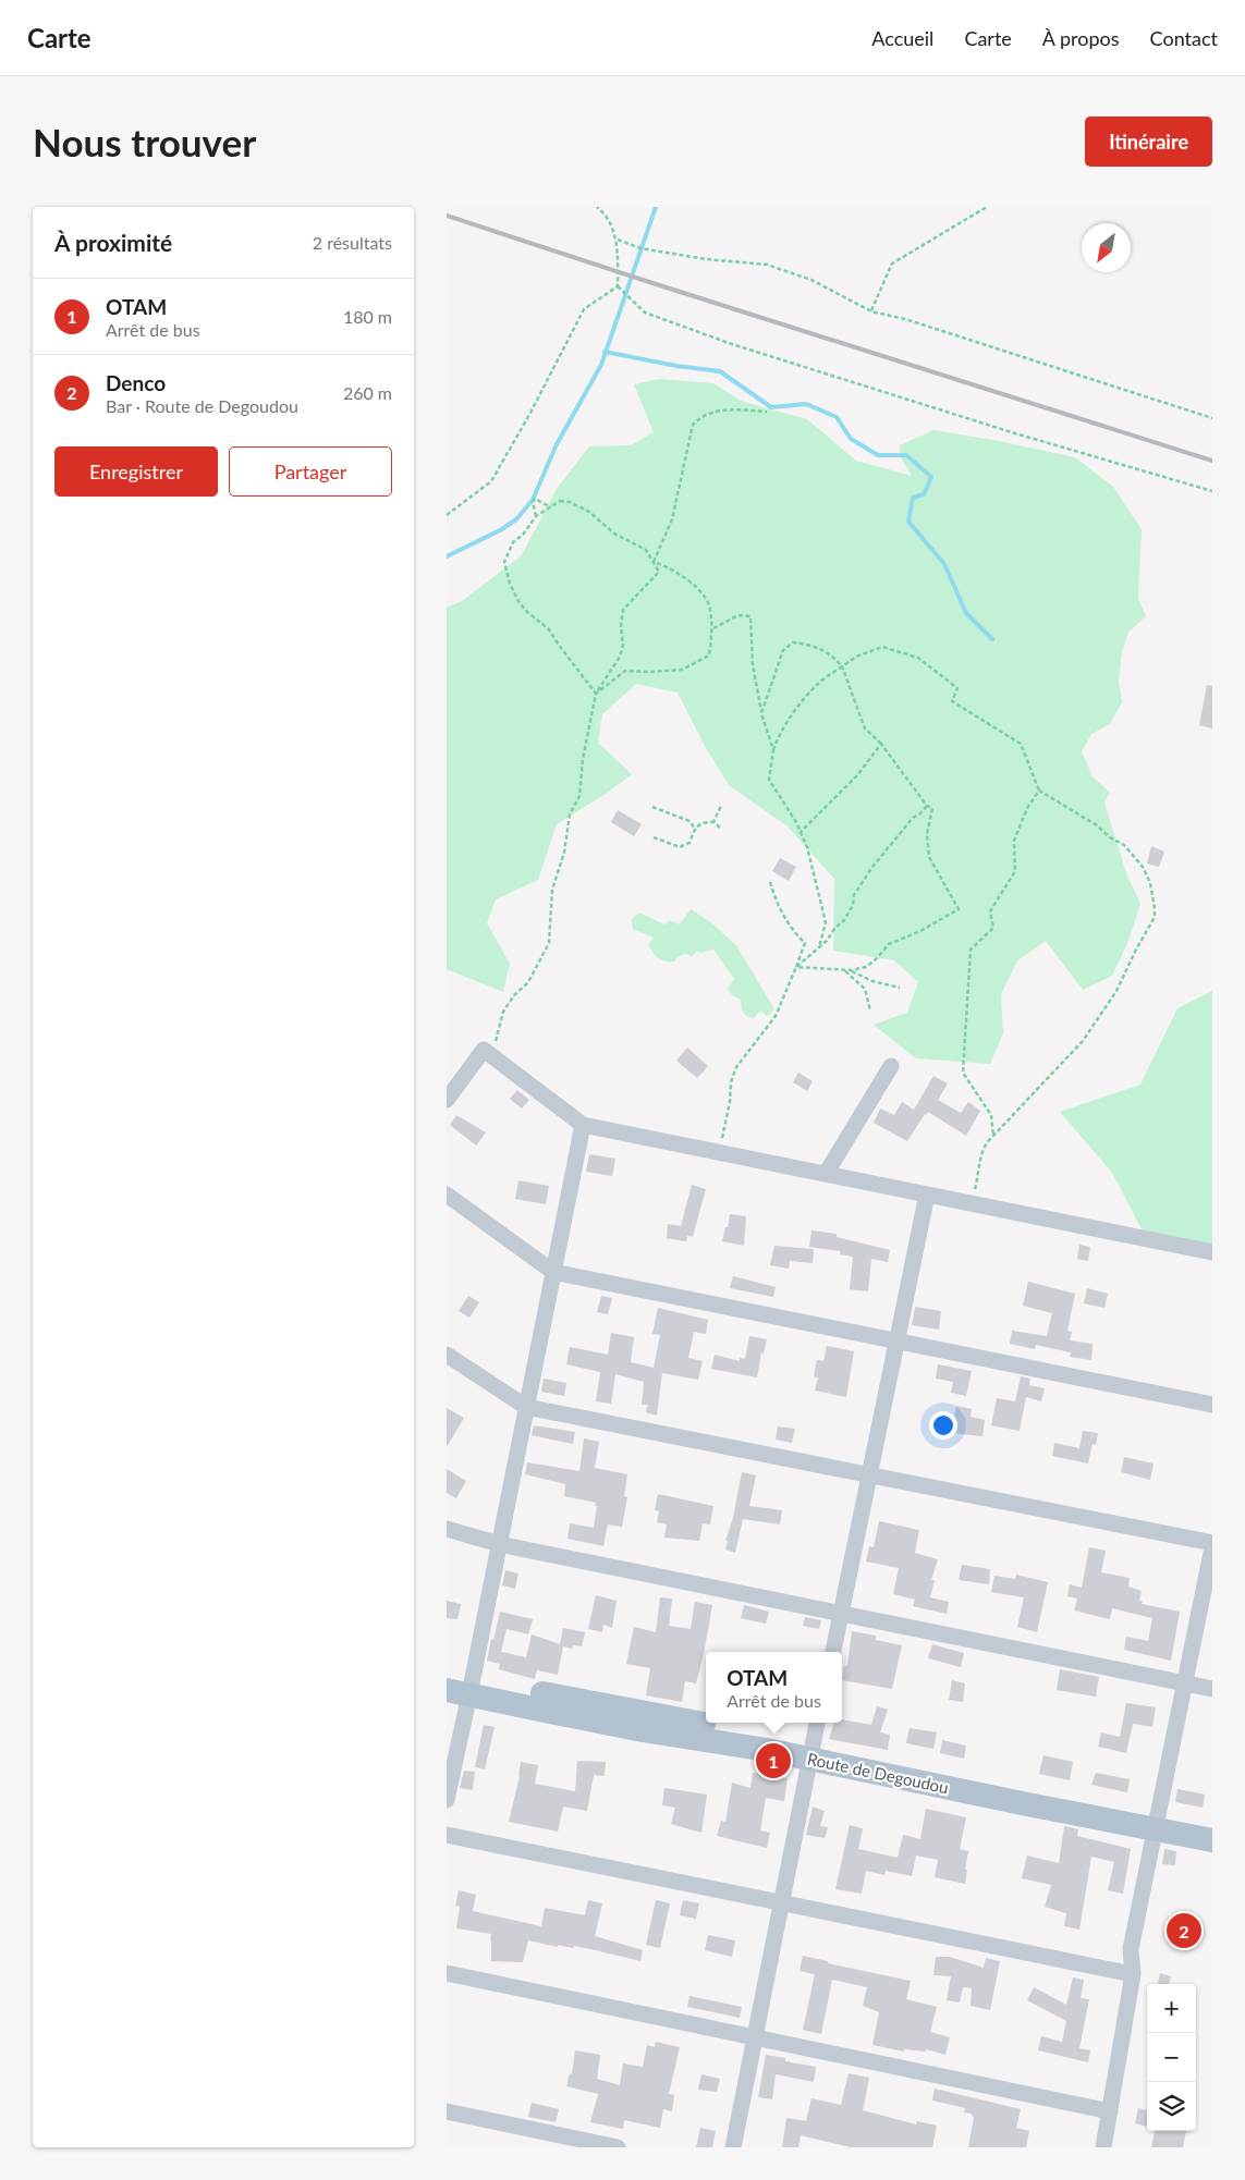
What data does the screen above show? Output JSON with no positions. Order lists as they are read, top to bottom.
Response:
{
  "streets": {
    "main road": ["Route de Degoudou"]
  },
  "north": "bottom left",
  "page": {
    "header": "Carte",
    "nav": [
      "Accueil",
      "Carte",
      "À propos",
      "Contact"
    ],
    "buttons": [
      "Itinéraire",
      ["Enregistrer", "Partager"]
    ],
    "title": "Nous trouver",
    "heading": ["À proximité", "2 résultats"],
    "list": [
      {
        "mark": "1",
        "name": "OTAM",
        "note": "Arrêt de bus",
        "value": "180 m"
      },
      {
        "mark": "2",
        "name": "Denco",
        "note": "Bar · Route de Degoudou",
        "value": "260 m"
      }
    ],
    "popup": ["OTAM", "Arrêt de bus"],
    "pins": ["1", "2"],
    "map_buttons": ["+", "−"]
  }
}
